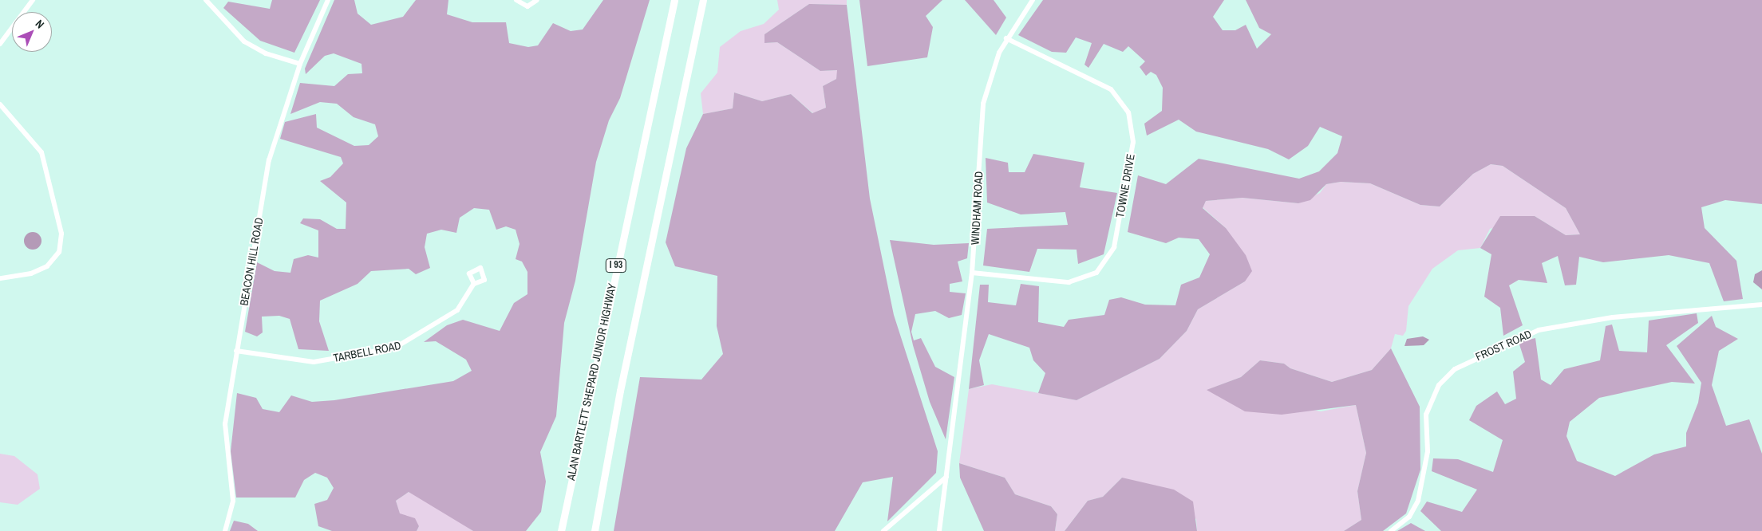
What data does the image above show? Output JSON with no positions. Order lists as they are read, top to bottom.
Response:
{
  "streets": {
    "highway": ["I 93", "ALAN BARTLETT SHEPARD JUNIOR HIGHWAY"],
    "street": [
      "TOWNE DRIVE",
      "WINDHAM ROAD",
      "BEACON HILL ROAD",
      "FROST ROAD",
      "TARBELL ROAD"
    ]
  },
  "crossings": [
    ["TOWNE DRIVE", "WINDHAM ROAD"],
    ["BEACON HILL ROAD", "TARBELL ROAD"]
  ],
  "north": "top right"
}
